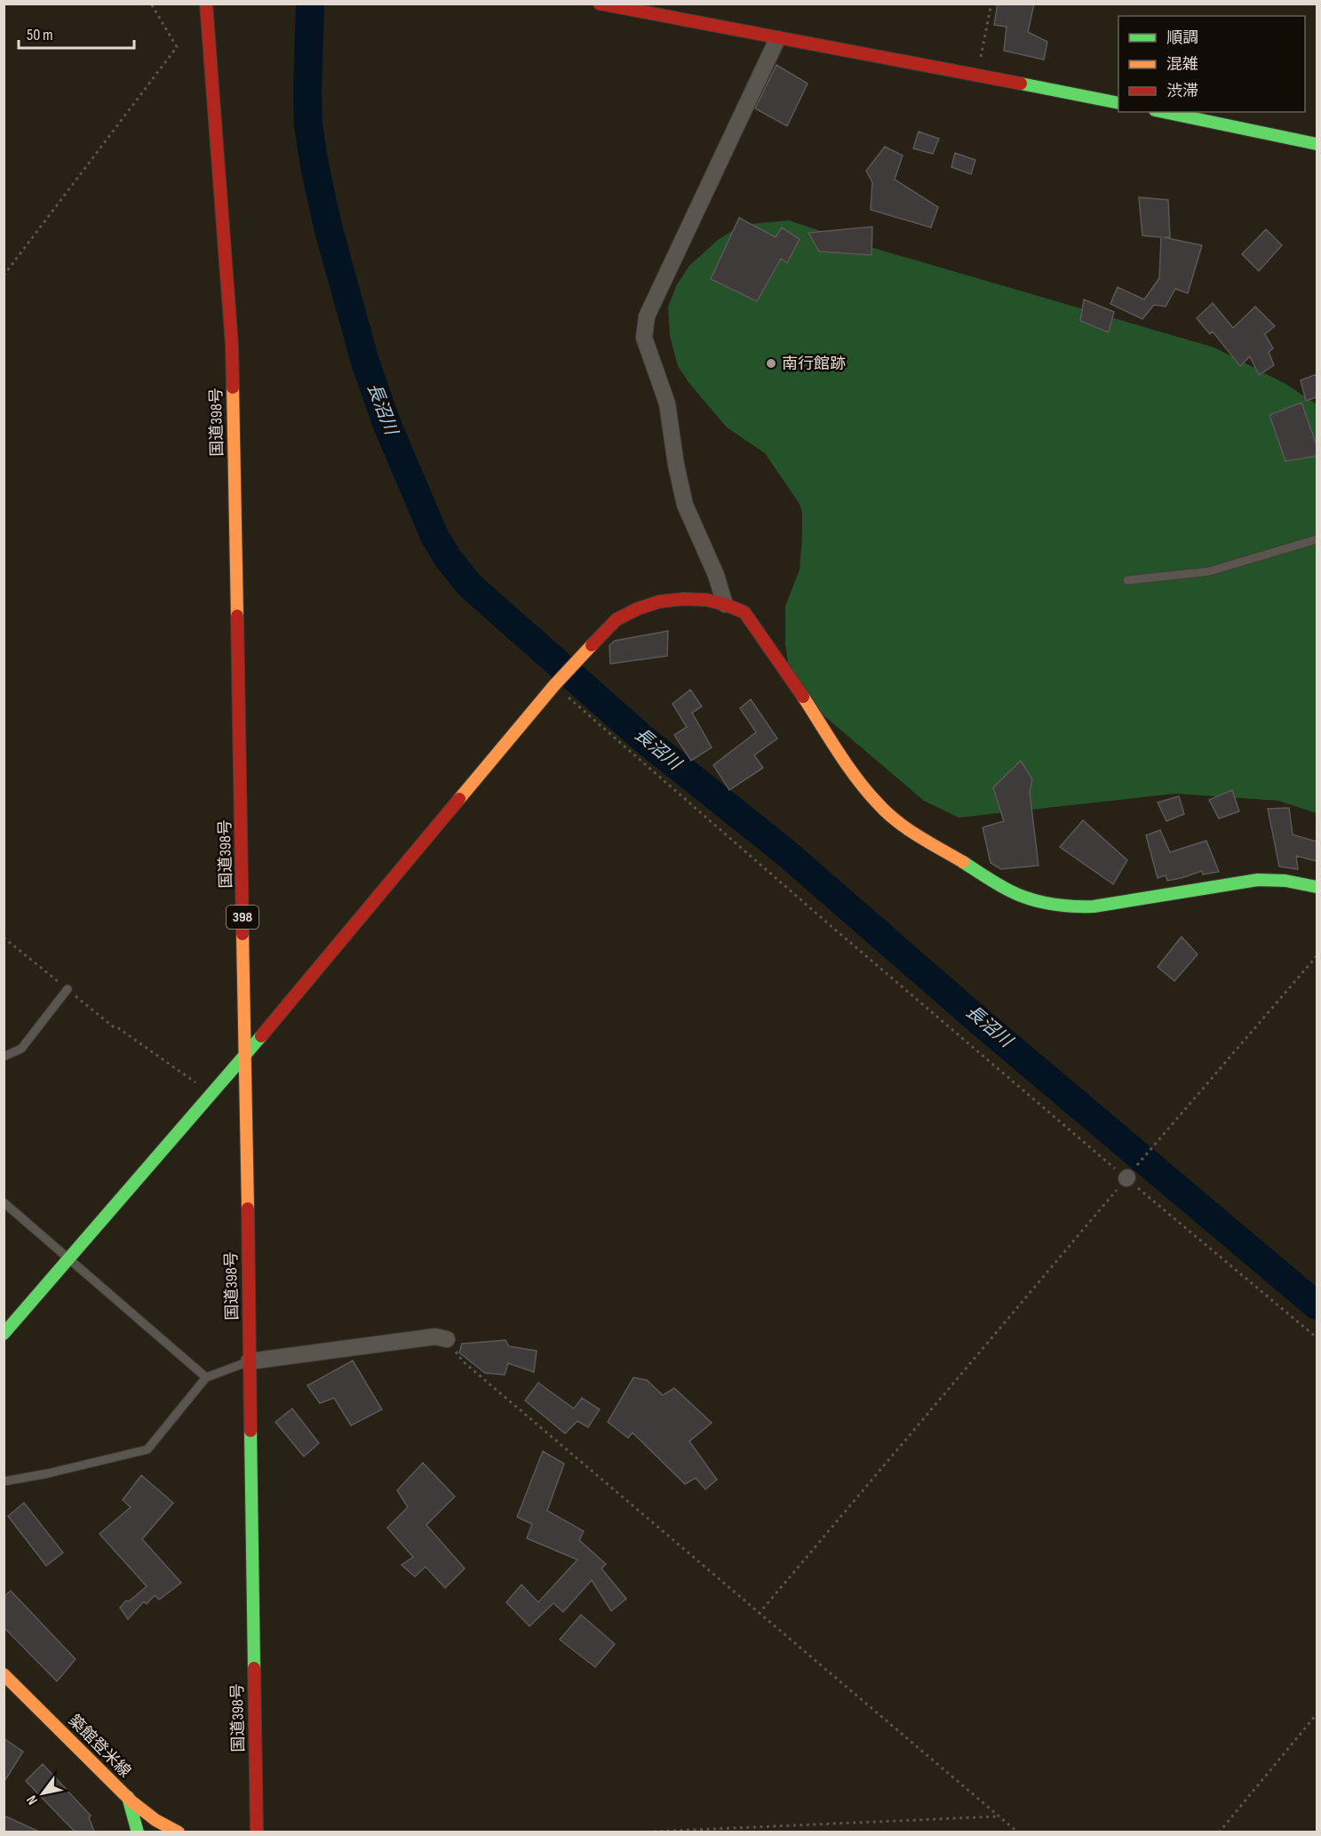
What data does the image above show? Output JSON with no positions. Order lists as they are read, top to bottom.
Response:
{
  "streets": {
    "main road": ["国道398号", "398", "築館登米線"]
  },
  "water": ["長沼川"],
  "places": ["南行館跡"],
  "legend": ["順調", "混雑", "渋滞"],
  "scale_bar": "50 m",
  "north": "bottom left"
}
